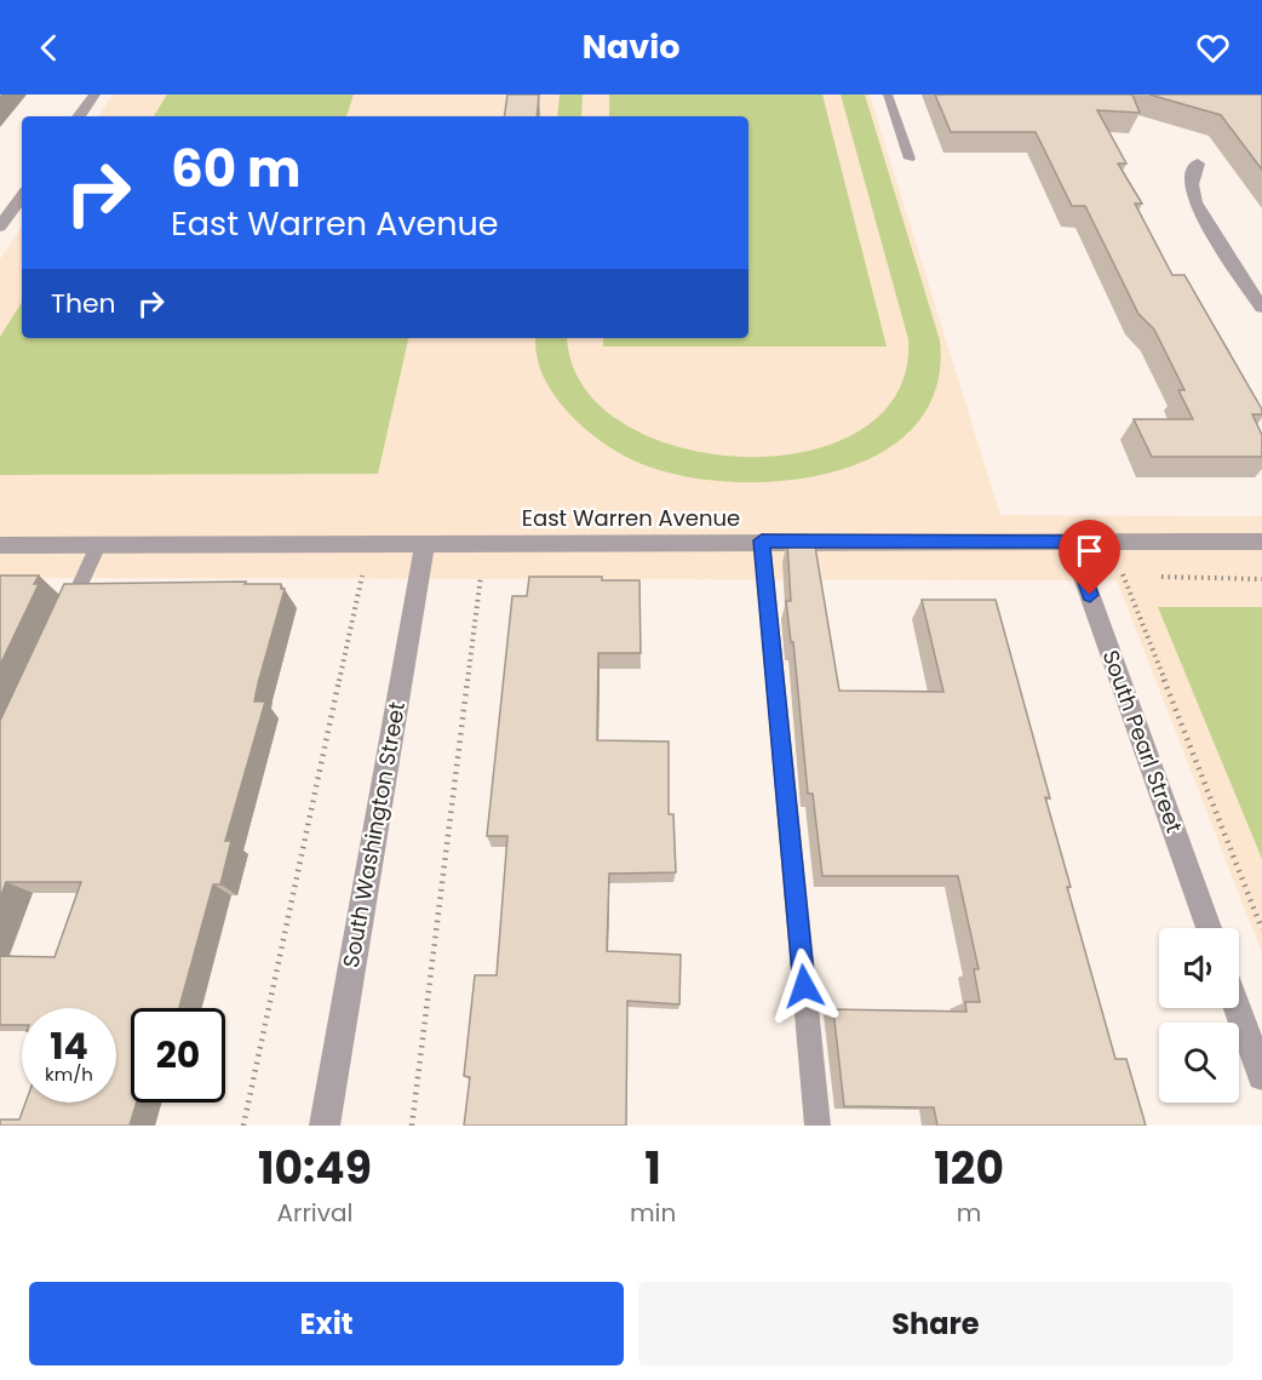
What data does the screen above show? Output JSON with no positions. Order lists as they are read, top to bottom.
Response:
{
  "streets": {
    "street": ["East Warren Avenue", "South Pearl Street", "South Washington Street"]
  },
  "crossings": [
    ["East Warren Avenue", "South Pearl Street"],
    ["East Warren Avenue", "South Washington Street"]
  ],
  "page": {
    "header": "Navio",
    "turn": ["60 m", "East Warren Avenue"],
    "then": "Then",
    "speed": "14 km/h",
    "limit": "20",
    "eta": [
      "10:49",
      "Arrival",
      "1",
      "min",
      "120",
      "m"
    ],
    "buttons": ["Exit", "Share"]
  }
}
